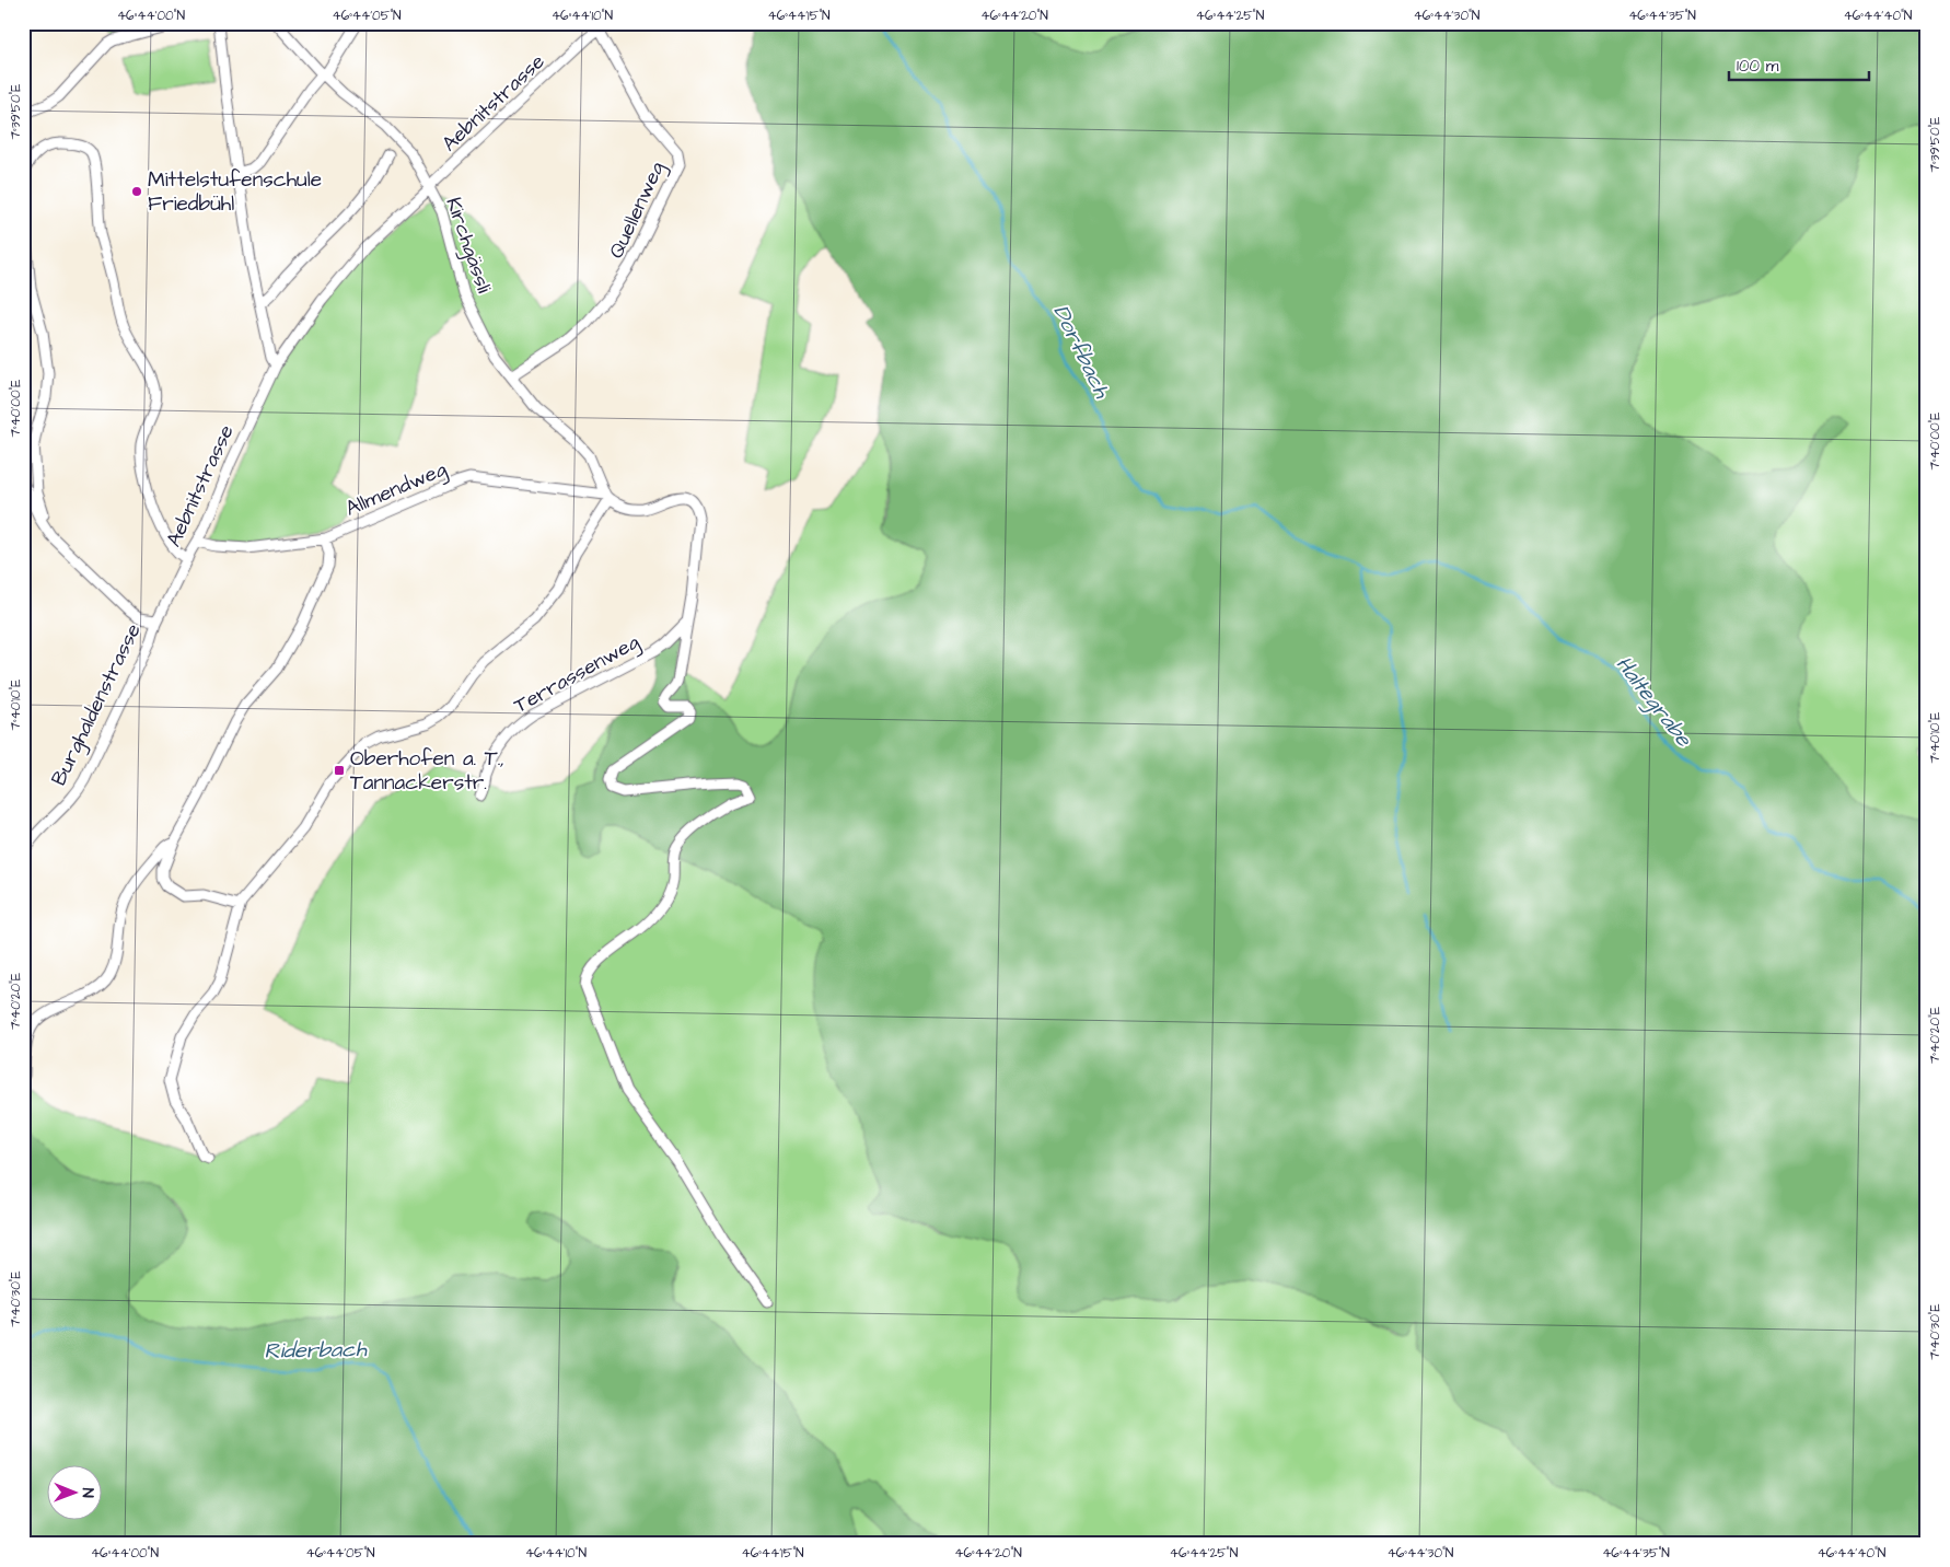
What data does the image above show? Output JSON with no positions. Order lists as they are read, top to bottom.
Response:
{
  "streets": {
    "street": [
      "Aebnitstrasse",
      "Quellenweg",
      "Kirchgässli",
      "Allmendweg",
      "Terrassenweg",
      "Burghaldenstrasse"
    ]
  },
  "crossings": [
    ["Aebnitstrasse", "Quellenweg"],
    ["Aebnitstrasse", "Kirchgässli"],
    ["Aebnitstrasse", "Allmendweg"],
    ["Aebnitstrasse", "Burghaldenstrasse"],
    ["Quellenweg", "Kirchgässli"],
    ["Kirchgässli", "Allmendweg"],
    ["Allmendweg", "Terrassenweg"]
  ],
  "water": ["Dorfbach", "Haltegrabe", "Riderbach"],
  "places": {
    "other": ["Mittelstufenschule Friedbühl"],
    "transit": ["Oberhofen a. T., Tannackerstr."]
  },
  "scale_bar": "100 m",
  "north": "right",
  "coordinates": [
    "46°44'00\"N",
    "46°44'05\"N",
    "46°44'10\"N",
    "46°44'15\"N",
    "46°44'20\"N",
    "46°44'25\"N",
    "46°44'30\"N",
    "46°44'35\"N",
    "46°44'40\"N",
    "7°39'50\"E",
    "7°40'00\"E",
    "7°40'10\"E",
    "7°40'20\"E",
    "7°40'30\"E"
  ]
}
